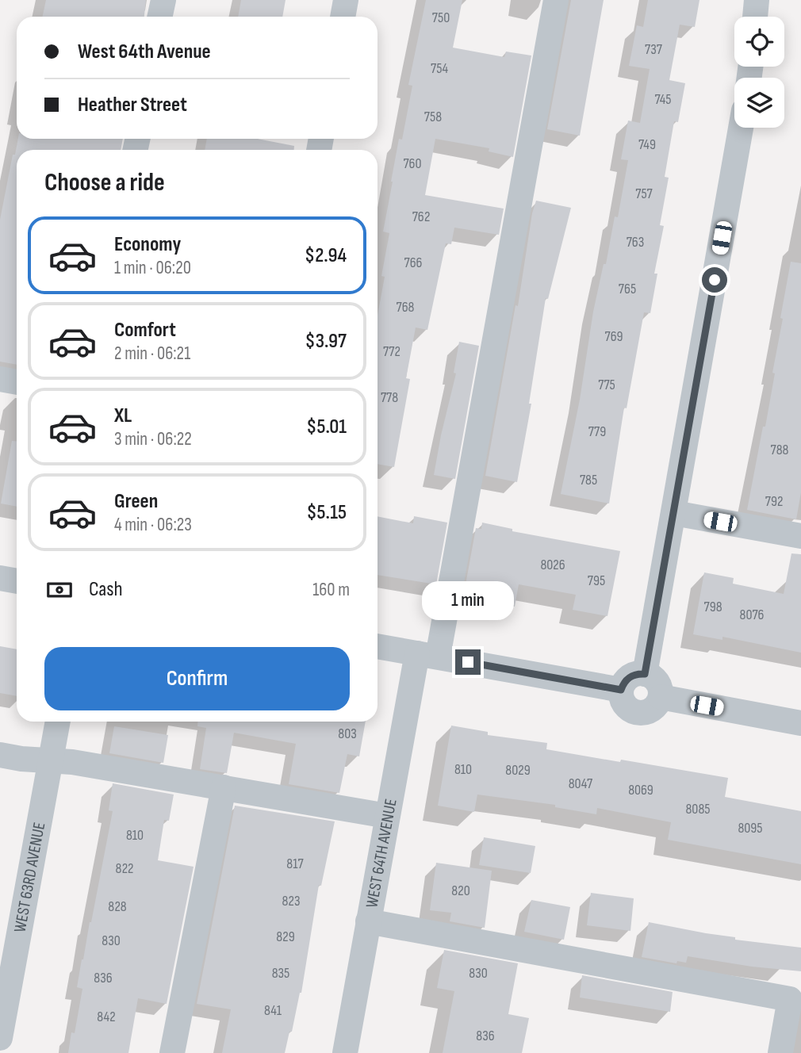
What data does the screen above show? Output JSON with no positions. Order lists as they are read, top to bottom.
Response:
{
  "streets": {
    "street": ["WEST 64TH AVENUE", "WEST 63RD AVENUE"]
  },
  "house_numbers": [
    "750",
    "737",
    "754",
    "745",
    "758",
    "749",
    "760",
    "757",
    "762",
    "763",
    "766",
    "765",
    "768",
    "769",
    "772",
    "775",
    "778",
    "779",
    "788",
    "785",
    "792",
    "8026",
    "795",
    "798",
    "8076",
    "803",
    "810",
    "8029",
    "8047",
    "8069",
    "8085",
    "8095",
    "810",
    "817",
    "822",
    "820",
    "823",
    "828",
    "829",
    "830",
    "835",
    "830",
    "836",
    "841",
    "842",
    "836"
  ],
  "page": {
    "banner": ["West 64th Avenue", "Heather Street"],
    "heading": "Choose a ride",
    "list": [
      {
        "name": "Economy",
        "note": "1 min · 06:20",
        "value": "$2.94"
      },
      {
        "name": "Comfort",
        "note": "2 min · 06:21",
        "value": "$3.97"
      },
      {
        "name": "XL",
        "note": "3 min · 06:22",
        "value": "$5.01"
      },
      {
        "name": "Green",
        "note": "4 min · 06:23",
        "value": "$5.15"
      }
    ],
    "pay": ["Cash", "160 m"],
    "bubble": "1 min",
    "buttons": "Confirm"
  }
}
